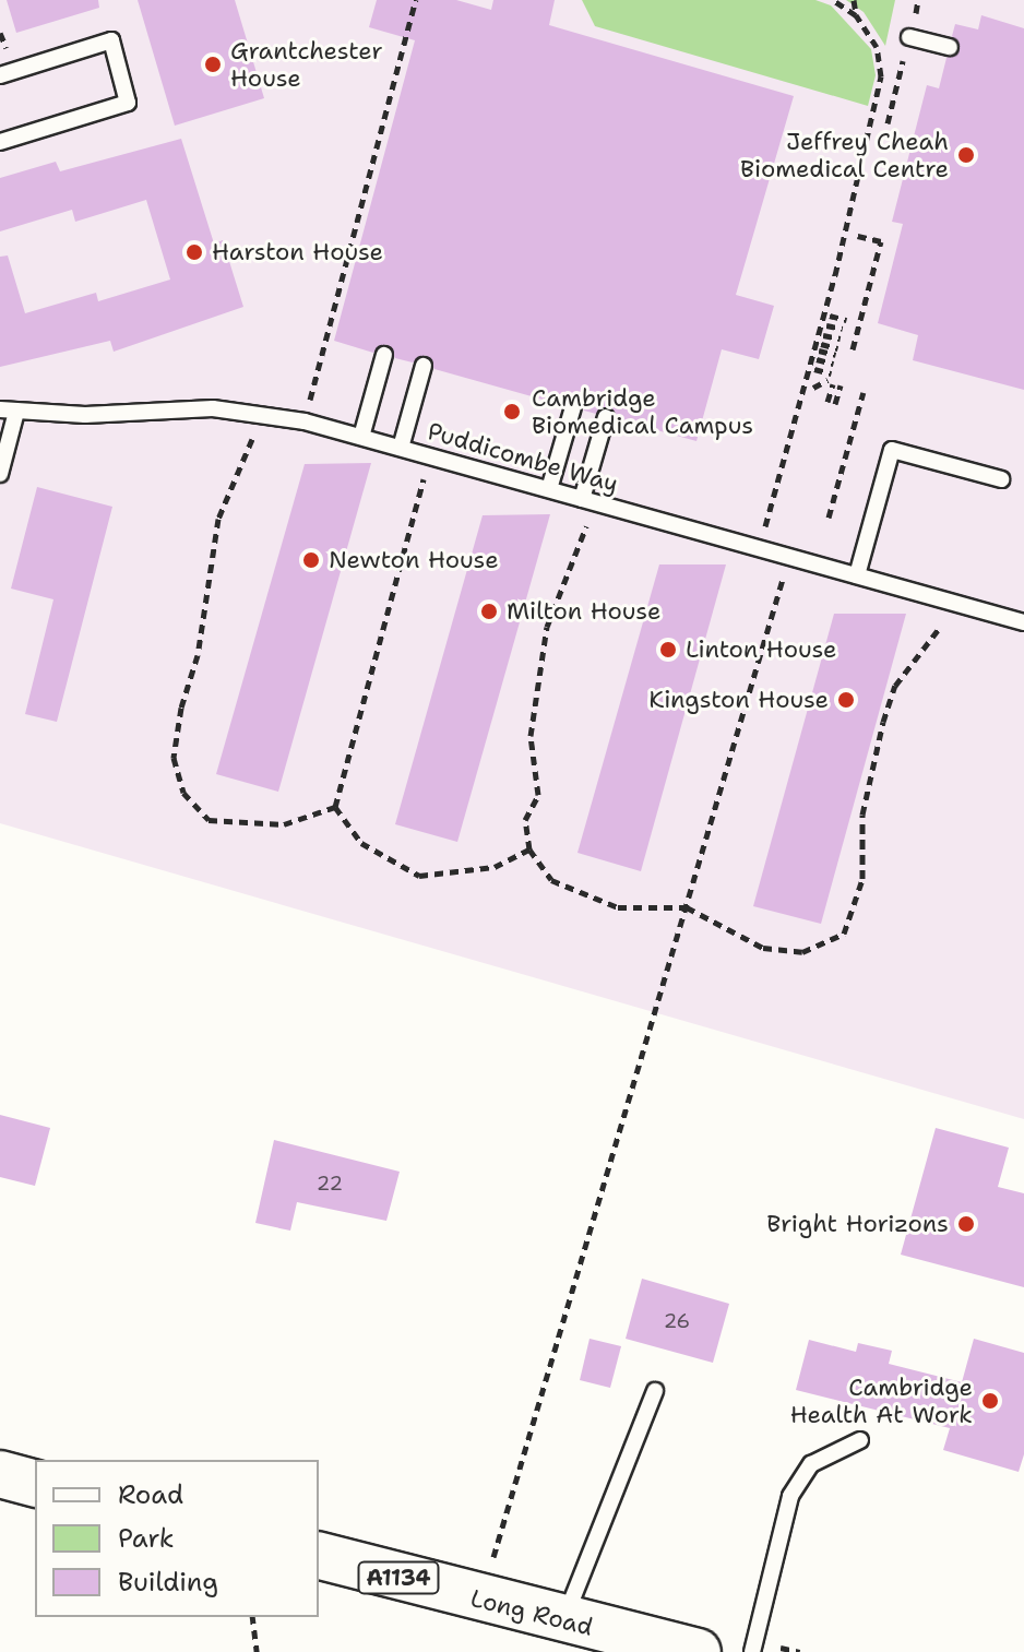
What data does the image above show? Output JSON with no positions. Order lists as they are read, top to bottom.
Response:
{
  "streets": {
    "main road": ["A1134", "Long Road"],
    "lane": ["Puddicombe Way"]
  },
  "places": [
    "Grantchester House",
    "Jeffrey Cheah Biomedical Centre",
    "Harston House",
    "Cambridge Biomedical Campus",
    "Newton House",
    "Milton House",
    "Linton House",
    "Kingston House",
    "Bright Horizons",
    "Cambridge Health At Work"
  ],
  "house_numbers": ["22", "26"],
  "legend": ["Road", "Park", "Building"]
}
